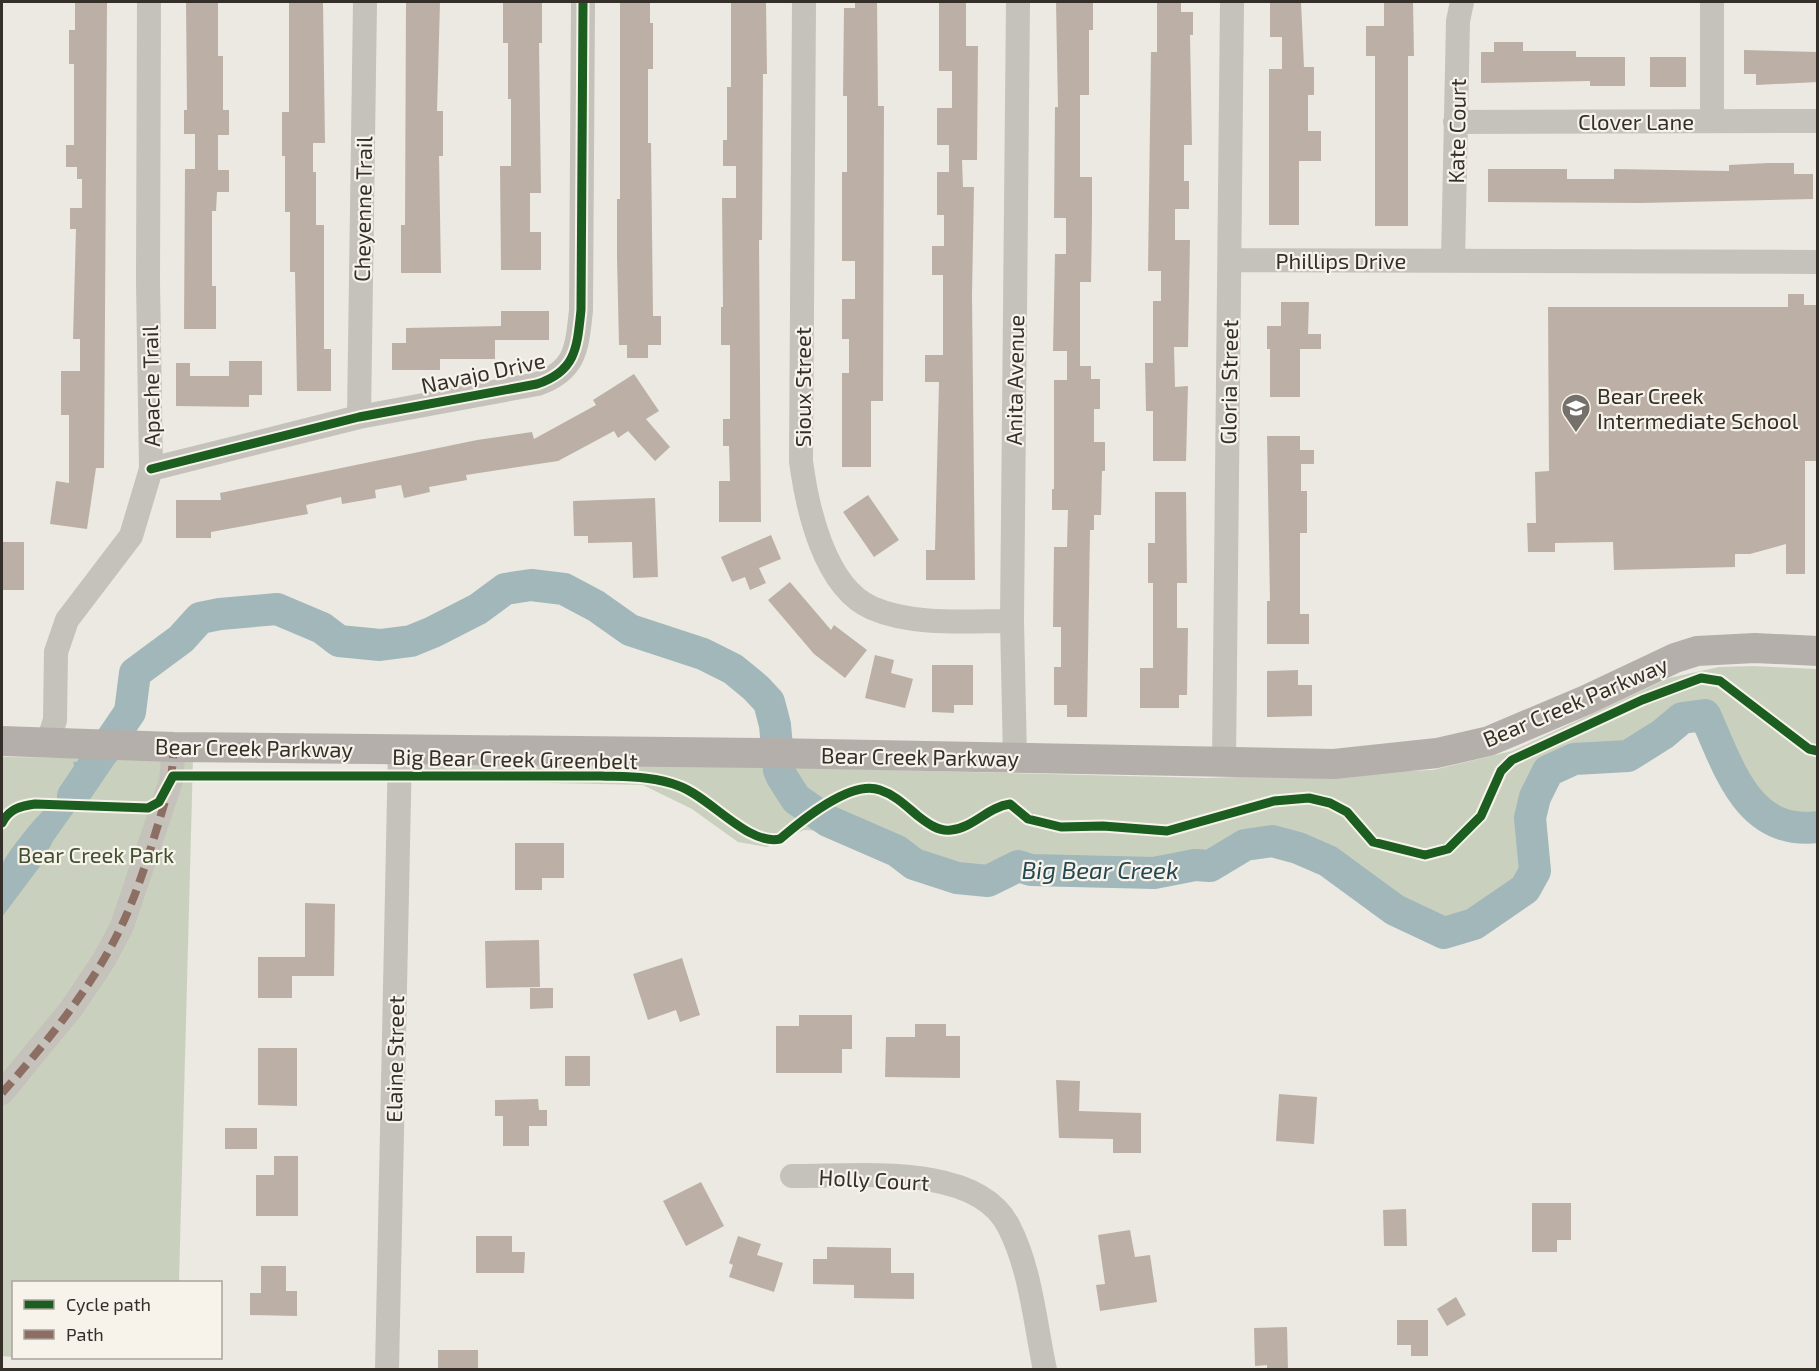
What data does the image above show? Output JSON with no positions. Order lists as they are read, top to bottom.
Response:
{
  "streets": {
    "main road": ["Bear Creek Parkway"],
    "street": [
      "Clover Lane",
      "Kate Court",
      "Cheyenne Trail",
      "Phillips Drive",
      "Navajo Drive",
      "Anita Avenue",
      "Gloria Street",
      "Apache Trail",
      "Sioux Street",
      "Elaine Street",
      "Holly Court"
    ],
    "cycle path": ["Big Bear Creek Greenbelt"]
  },
  "crossings": [
    ["Clover Lane", "Kate Court"],
    ["Kate Court", "Phillips Drive"],
    ["Cheyenne Trail", "Navajo Drive"],
    ["Phillips Drive", "Gloria Street"],
    ["Navajo Drive", "Apache Trail"],
    ["Anita Avenue", "Sioux Street"],
    ["Anita Avenue", "Bear Creek Parkway"],
    ["Gloria Street", "Bear Creek Parkway"],
    ["Apache Trail", "Bear Creek Parkway"],
    ["Bear Creek Parkway", "Elaine Street"]
  ],
  "water": ["Big Bear Creek"],
  "parks": ["Bear Creek Park"],
  "places": {
    "school or university": ["Bear Creek Intermediate School"]
  },
  "legend": ["Cycle path", "Path"]
}
